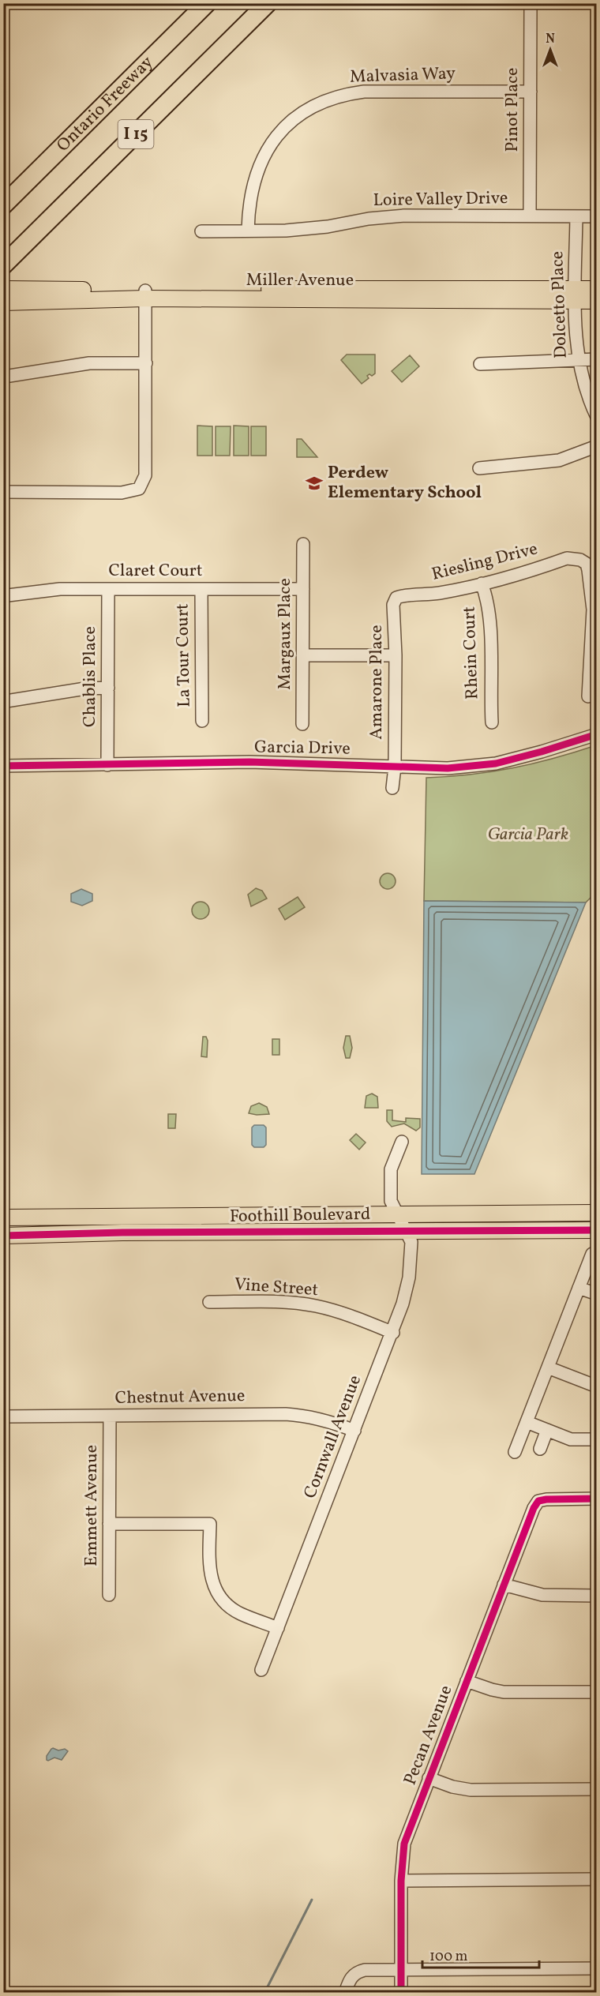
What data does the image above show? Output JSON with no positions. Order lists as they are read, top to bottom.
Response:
{
  "streets": {
    "highway": ["Ontario Freeway", "I 15"],
    "main road": ["Miller Avenue", "Foothill Boulevard"],
    "street": [
      "Malvasia Way",
      "Pinot Place",
      "Loire Valley Drive",
      "Dolcetto Place",
      "Riesling Drive",
      "Claret Court",
      "Margaux Place",
      "Rhein Court",
      "La Tour Court",
      "Chablis Place",
      "Amarone Place",
      "Garcia Drive",
      "Vine Street",
      "Chestnut Avenue",
      "Cornwall Avenue",
      "Emmett Avenue",
      "Pecan Avenue"
    ]
  },
  "crossings": [
    ["Malvasia Way", "Pinot Place"],
    ["Malvasia Way", "Loire Valley Drive"],
    ["Pinot Place", "Loire Valley Drive"],
    ["Loire Valley Drive", "Dolcetto Place"],
    ["Miller Avenue", "Dolcetto Place"],
    ["Riesling Drive", "Rhein Court"],
    ["Riesling Drive", "Amarone Place"],
    ["Claret Court", "Margaux Place"],
    ["Claret Court", "La Tour Court"],
    ["Claret Court", "Chablis Place"],
    ["Chablis Place", "Garcia Drive"],
    ["Amarone Place", "Garcia Drive"],
    ["Foothill Boulevard", "Cornwall Avenue"],
    ["Vine Street", "Cornwall Avenue"],
    ["Chestnut Avenue", "Cornwall Avenue"],
    ["Chestnut Avenue", "Emmett Avenue"]
  ],
  "parks": ["Garcia Park"],
  "places": {
    "school or university": ["Perdew Elementary School"]
  },
  "scale_bar": "100 m",
  "north": "top"
}
